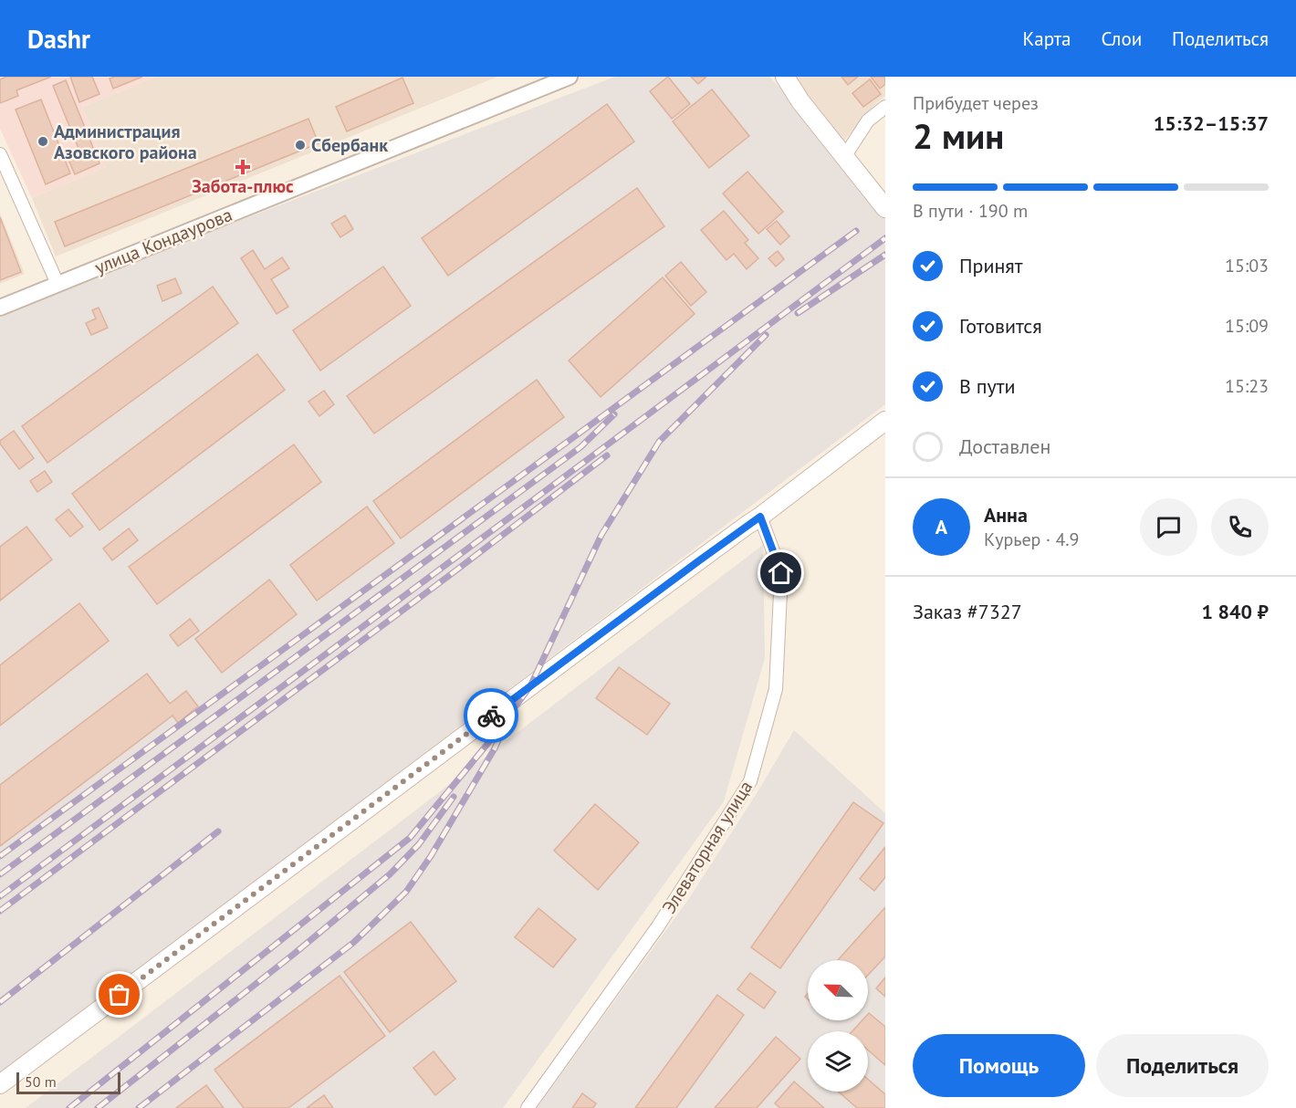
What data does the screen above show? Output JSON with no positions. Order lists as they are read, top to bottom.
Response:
{
  "streets": {
    "street": ["улица Кондаурова", "Элеваторная улица"]
  },
  "places": {
    "other": ["Администрация Азовского района", "Сбербанк"],
    "health": ["Забота-плюс"]
  },
  "scale_bar": "50 m",
  "north": "top left",
  "page": {
    "header": "Dashr",
    "nav": ["Карта", "Слои", "Поделиться"],
    "heading": ["2 мин", "Прибудет через", "15:32–15:37"],
    "panel": [
      "Анна",
      "Курьер · 4.9",
      "Заказ #7327",
      "1 840 ₽"
    ],
    "bar": "В пути · 190 m",
    "list": [
      ["Принят", "15:03"],
      ["Готовится", "15:09"],
      ["В пути", "15:23"],
      "Доставлен"
    ],
    "round": "А",
    "buttons": ["Помощь", "Поделиться"],
    "scale": "50 m"
  }
}
